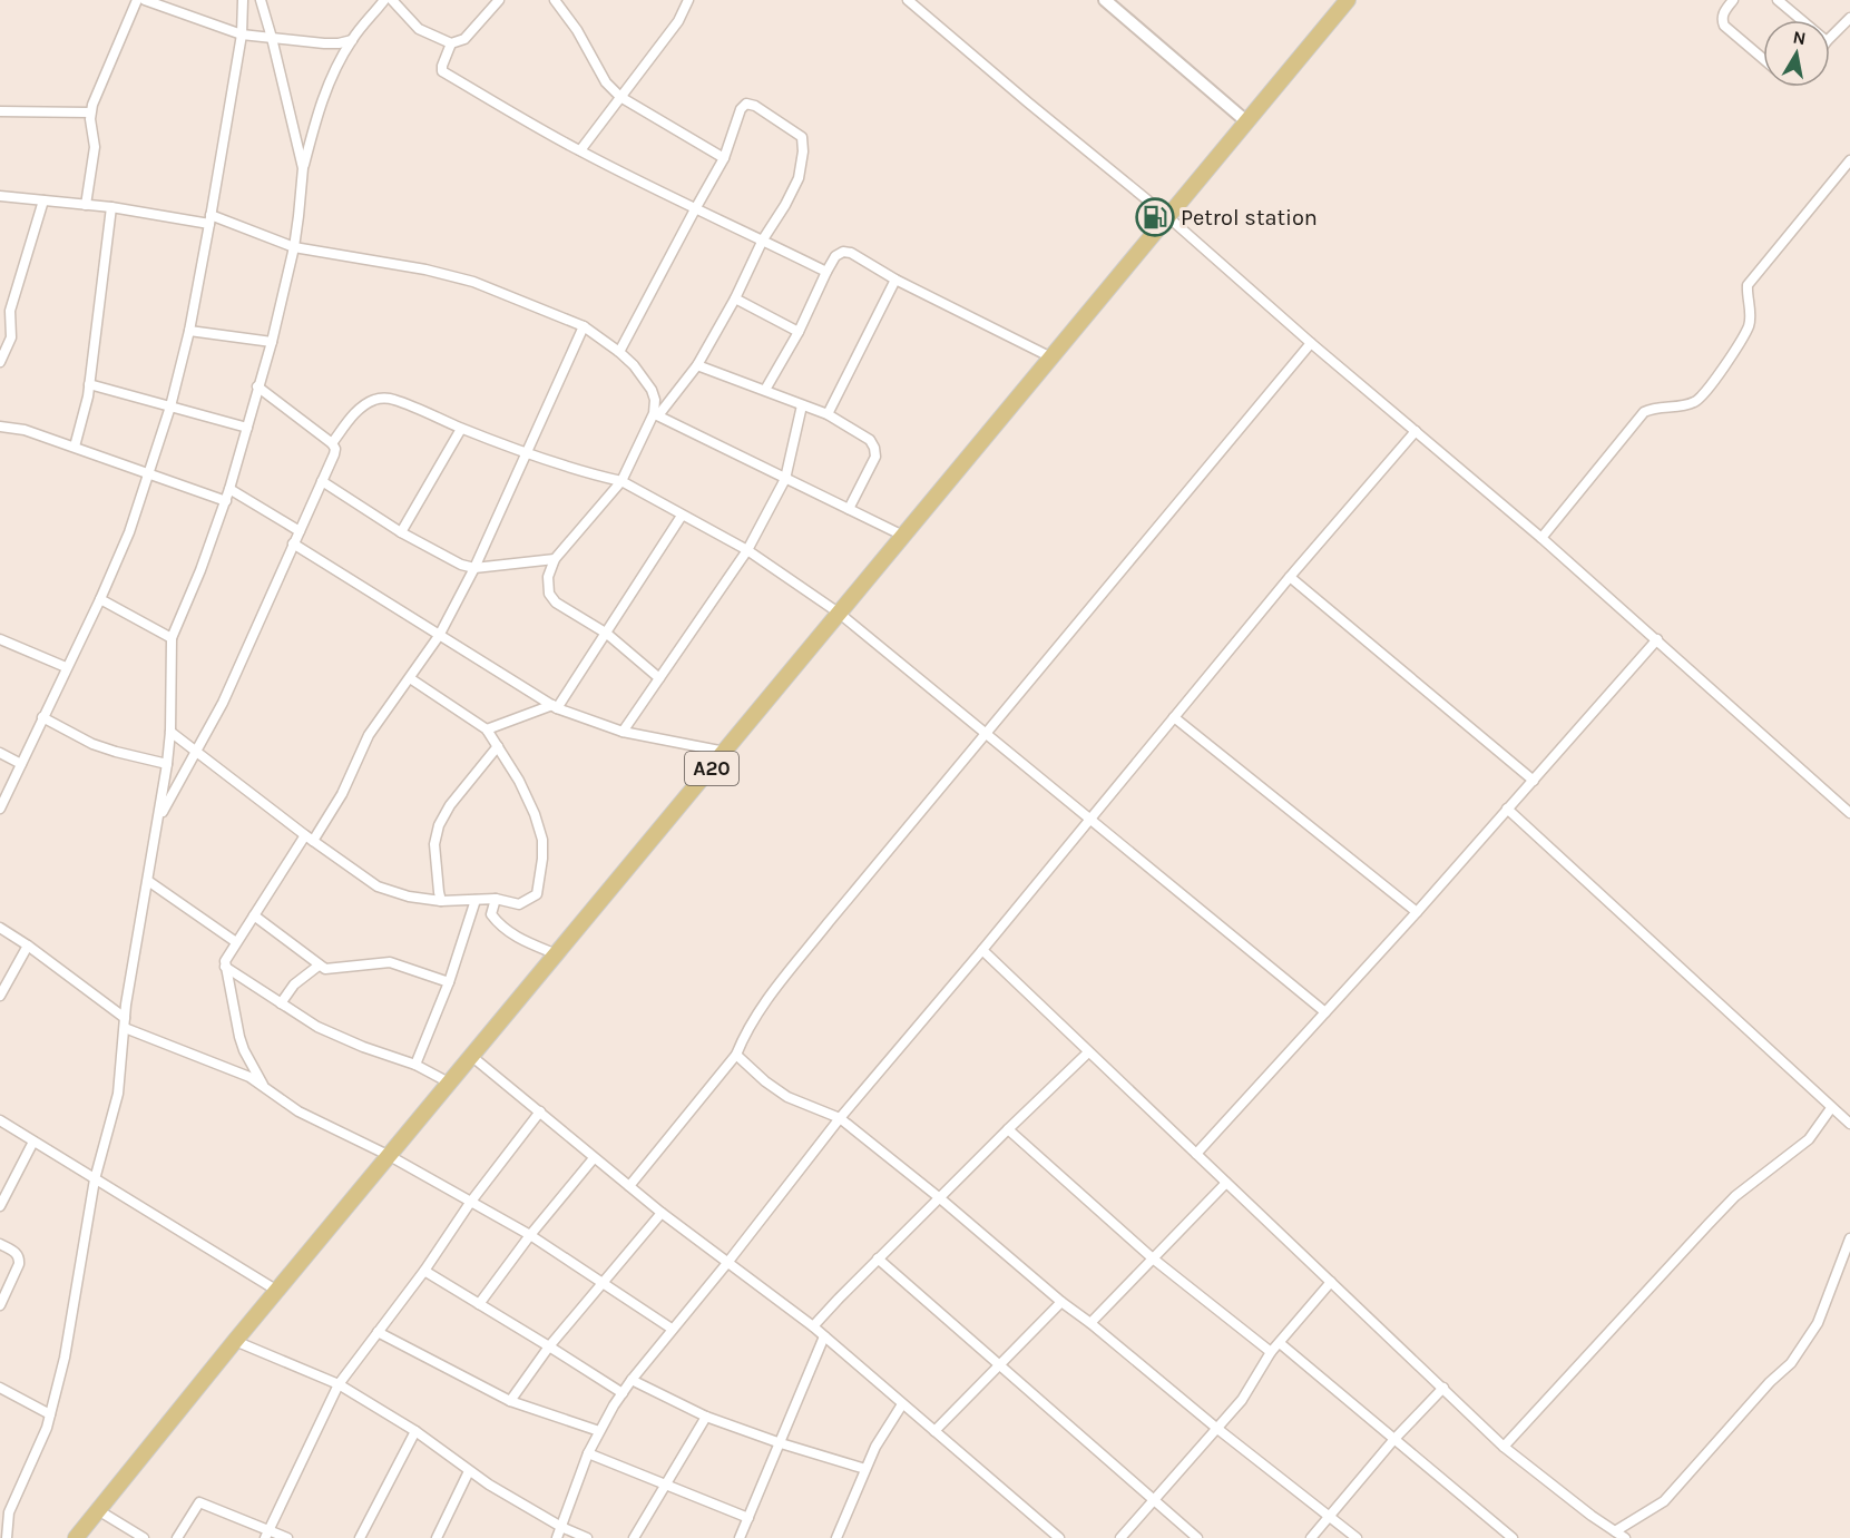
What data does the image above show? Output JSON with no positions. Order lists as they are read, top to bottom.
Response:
{
  "streets": {
    "main road": ["A20"]
  },
  "places": {
    "fuel station": ["Petrol station"]
  },
  "north": "top"
}
